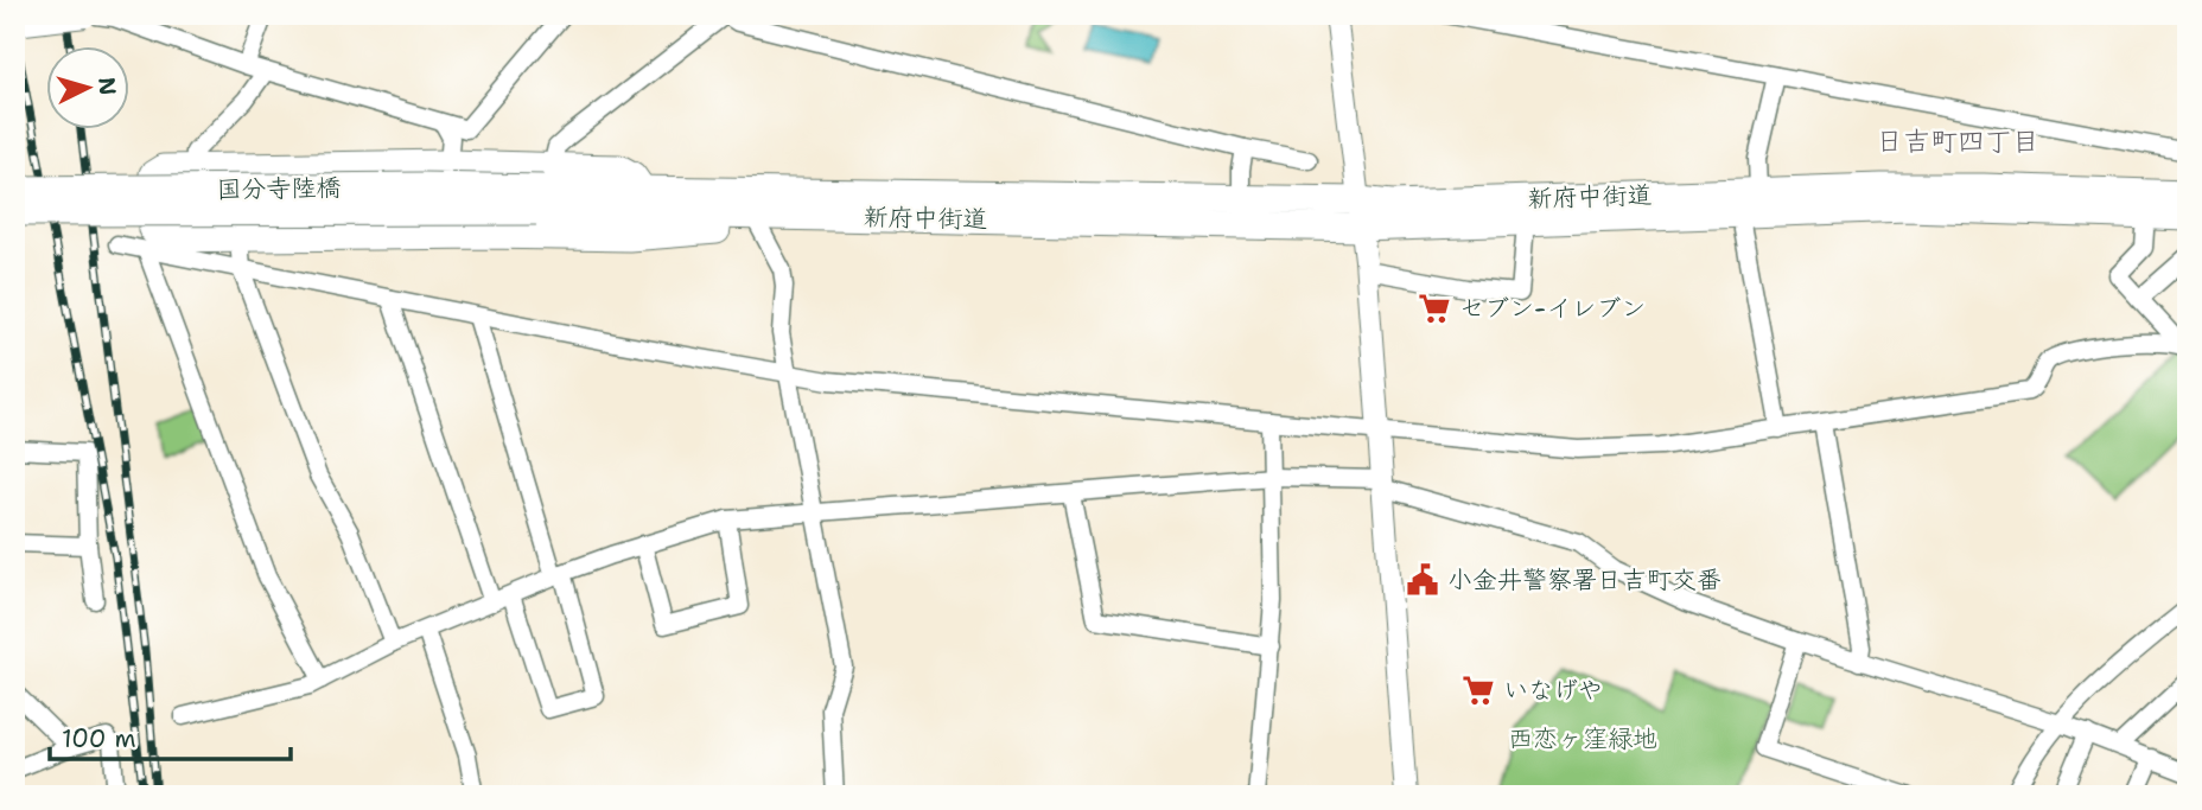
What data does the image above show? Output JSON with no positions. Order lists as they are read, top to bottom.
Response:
{
  "streets": {
    "main road": ["国分寺陸橋", "新府中街道"]
  },
  "crossings": [
    ["国分寺陸橋", "新府中街道"]
  ],
  "districts": ["日吉町四丁目"],
  "parks": ["西恋ヶ窪緑地"],
  "places": {
    "supermarket": ["セブン-イレブン", "いなげや"],
    "public building": ["小金井警察署日吉町交番"]
  },
  "scale_bar": "100 m",
  "north": "right"
}
